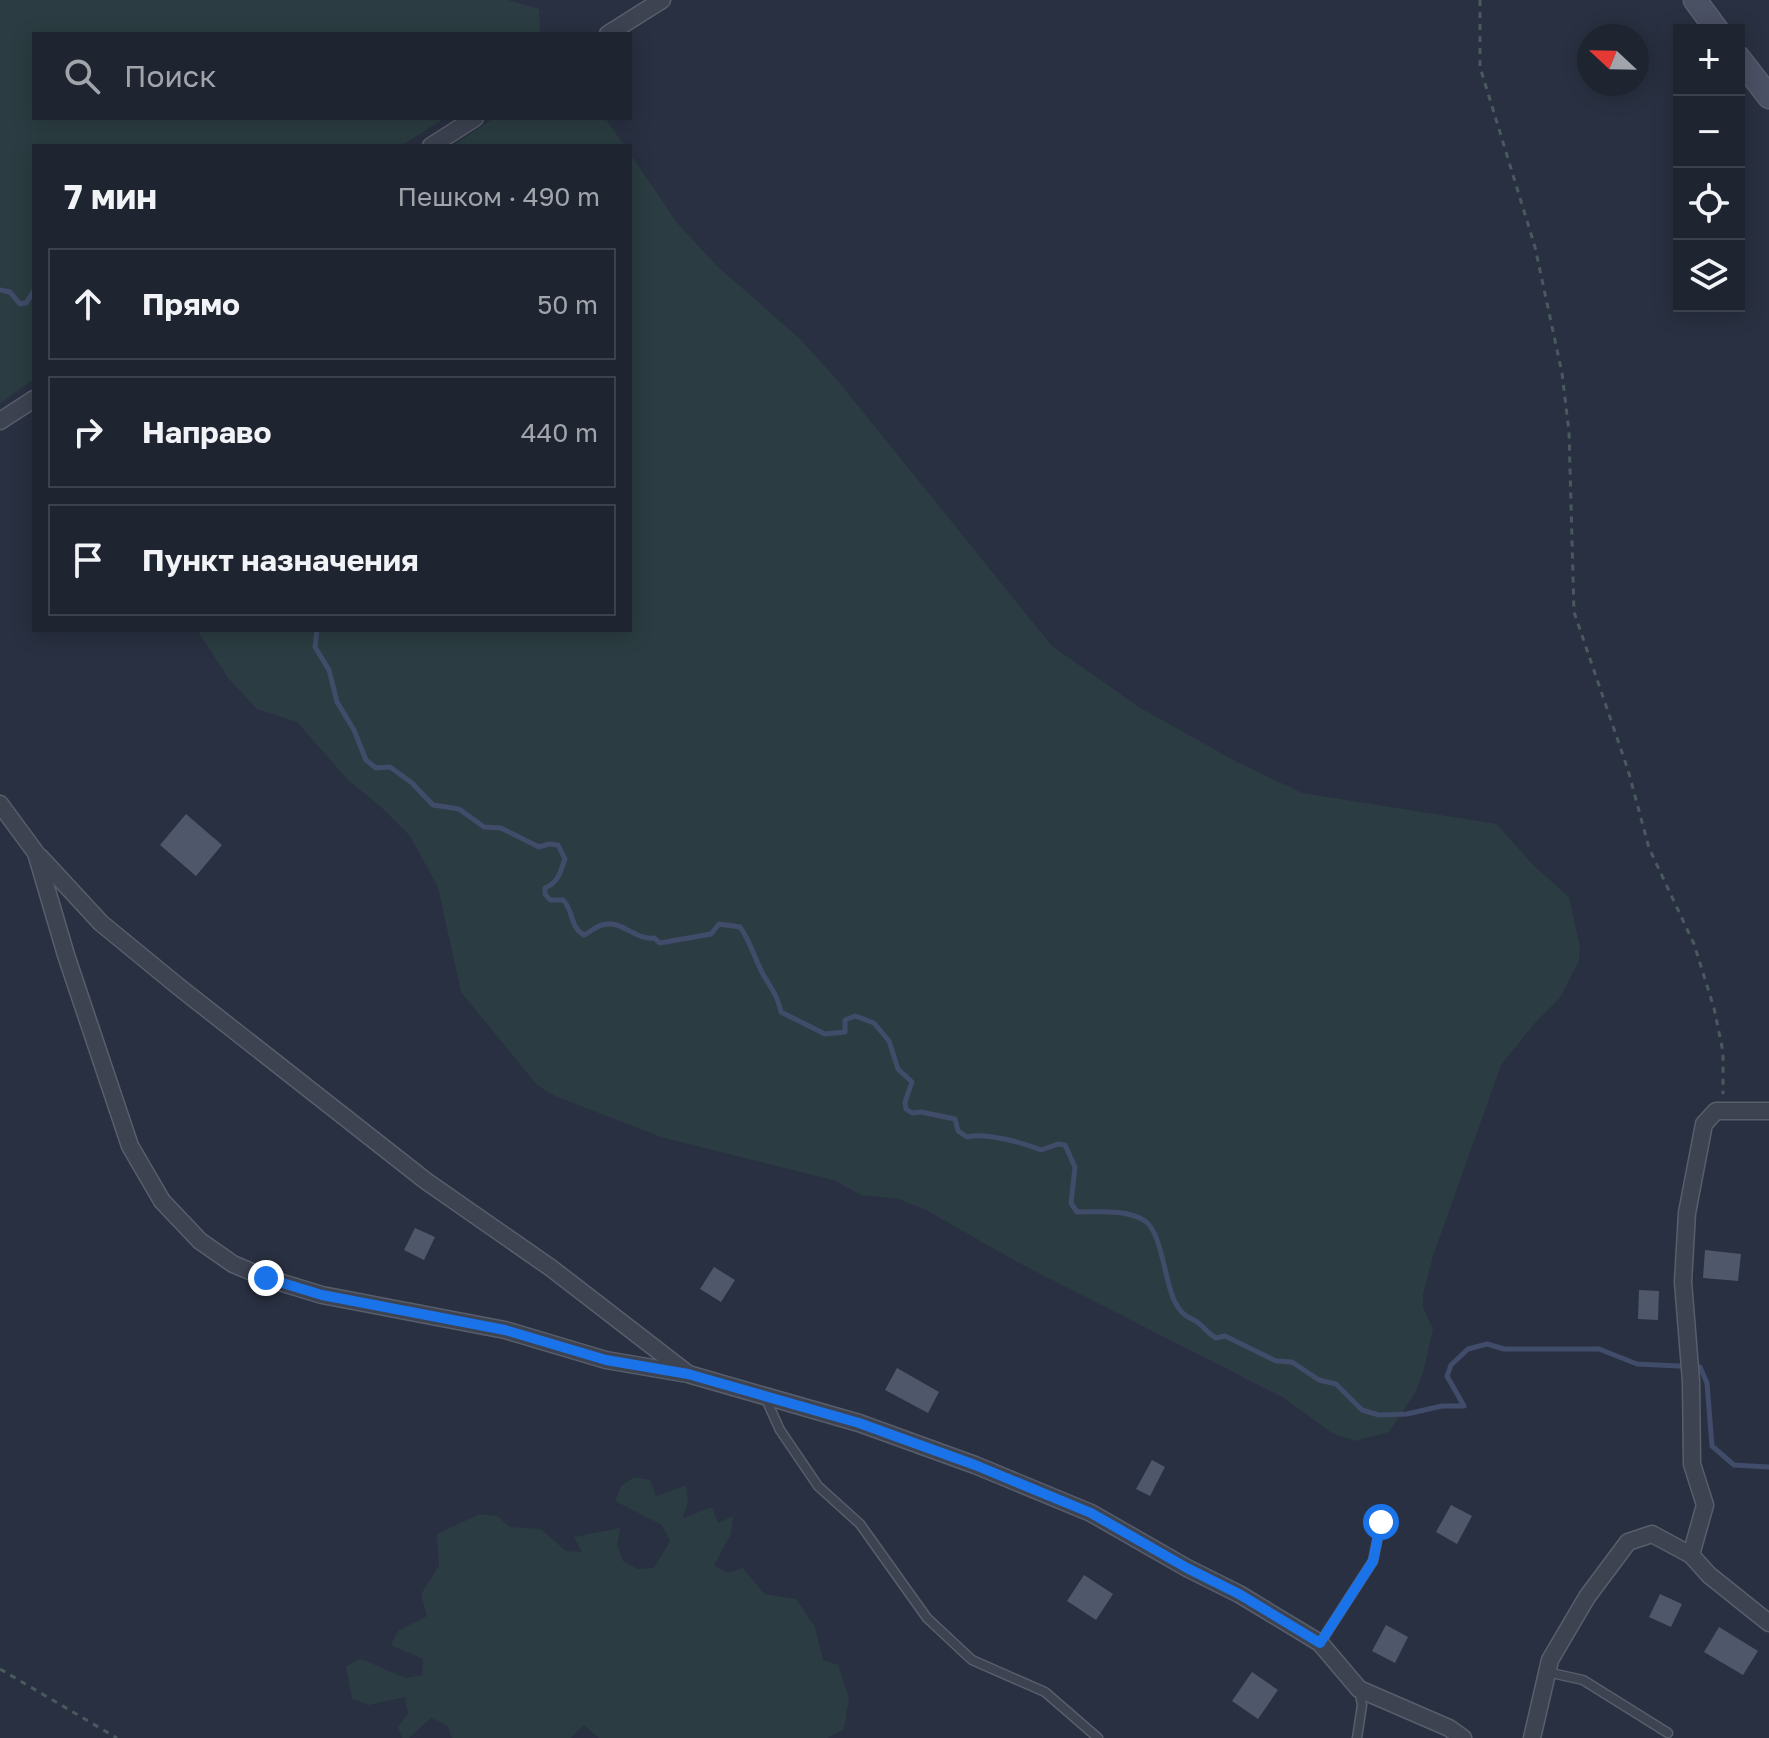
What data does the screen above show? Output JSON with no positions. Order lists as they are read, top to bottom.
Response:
{
  "north": "left",
  "page": {
    "map_buttons": ["+", "−"],
    "search": "Поиск",
    "heading": ["7 мин", "Пешком · 490 m"],
    "list": [
      ["Прямо", "50 m"],
      ["Направо", "440 m"],
      "Пункт назначения"
    ]
  }
}
